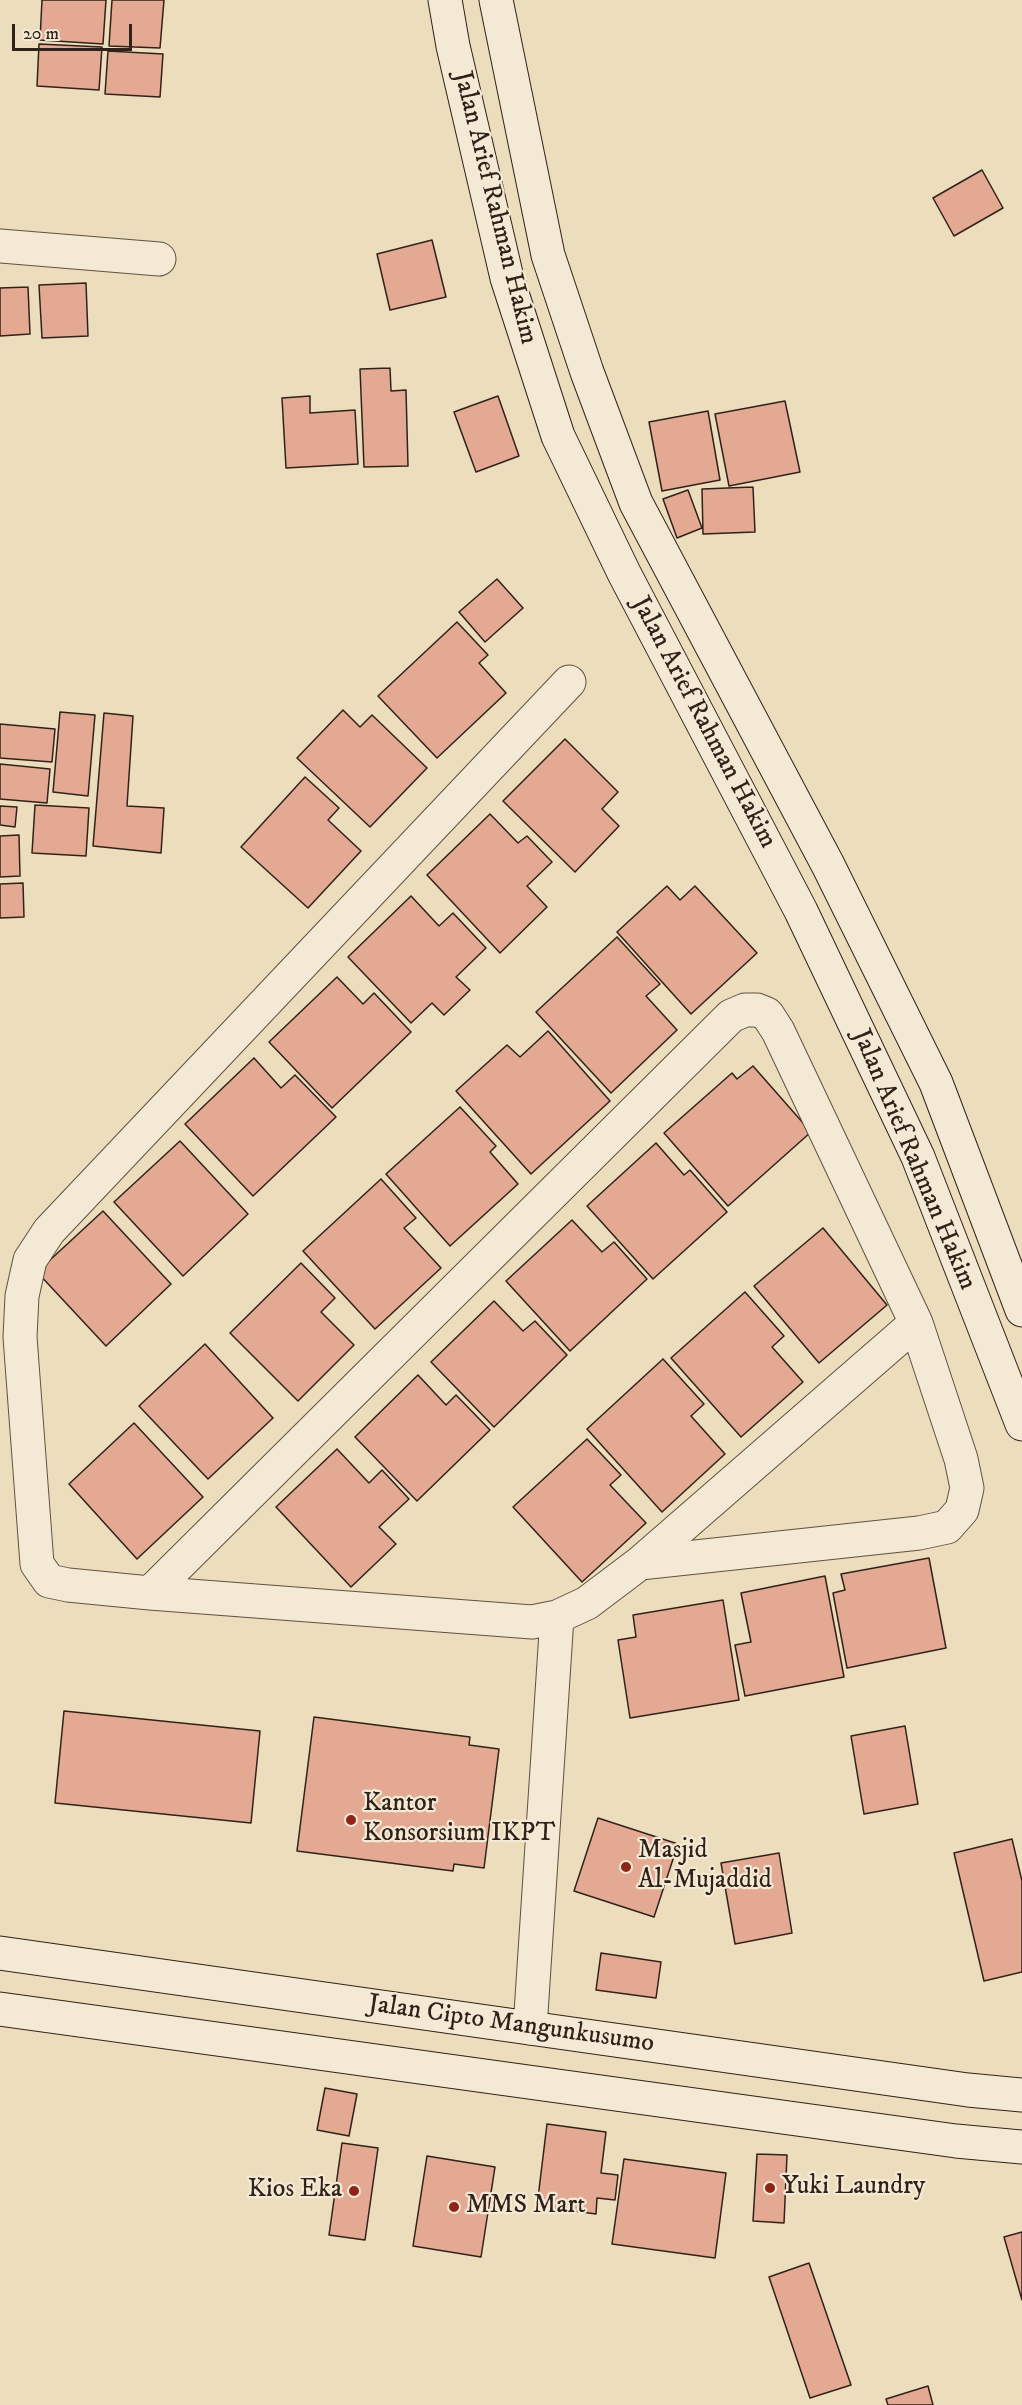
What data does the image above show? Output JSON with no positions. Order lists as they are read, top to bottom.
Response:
{
  "streets": {
    "street": ["Jalan Arief Rahman Hakim", "Jalan Cipto Mangunkusumo"]
  },
  "places": [
    "Kantor Konsorsium IKPT",
    "Masjid Al-Mujaddid",
    "Yuki Laundry",
    "Kios Eka",
    "MMS Mart"
  ],
  "scale_bar": "20 m"
}
